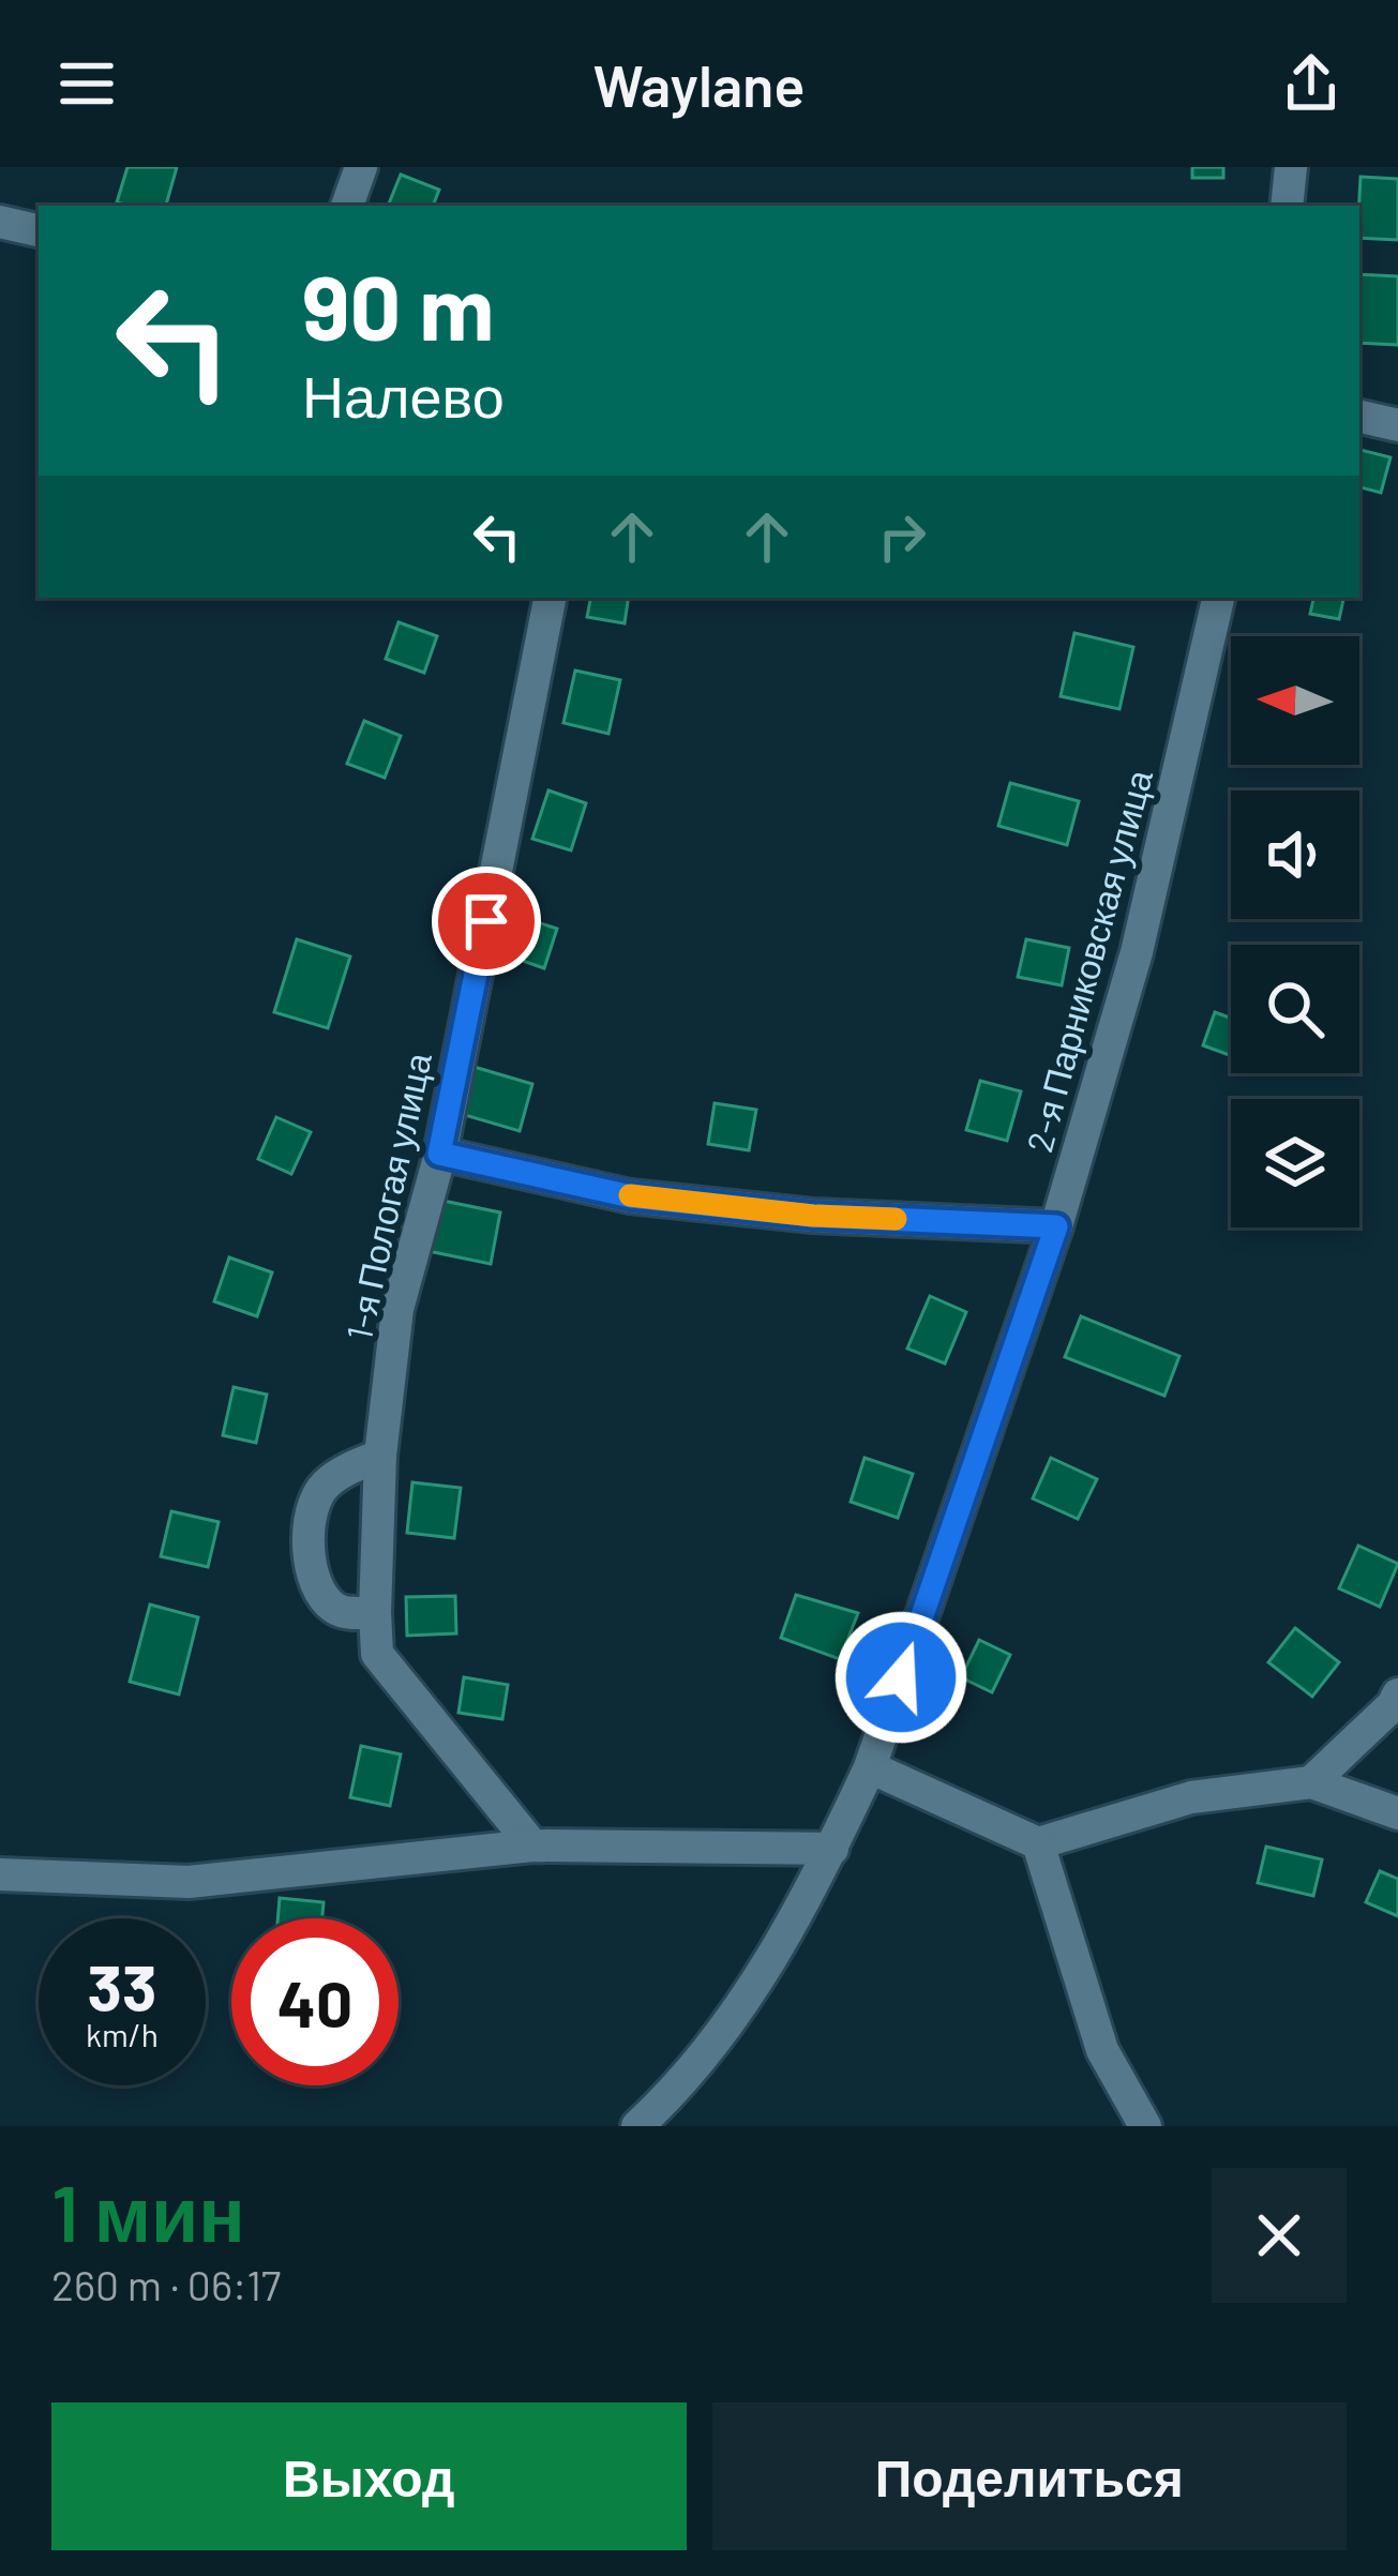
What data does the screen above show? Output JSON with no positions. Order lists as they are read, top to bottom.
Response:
{
  "streets": {
    "street": ["2-я Парниковская улица", "1-я Пологая улица"]
  },
  "north": "left",
  "page": {
    "header": "Waylane",
    "turn": ["90 m", "Налево"],
    "speed": "33 km/h",
    "limit": "40",
    "heading": ["1 мин", "260 m · 06:17"],
    "buttons": ["Выход", "Поделиться"]
  }
}
